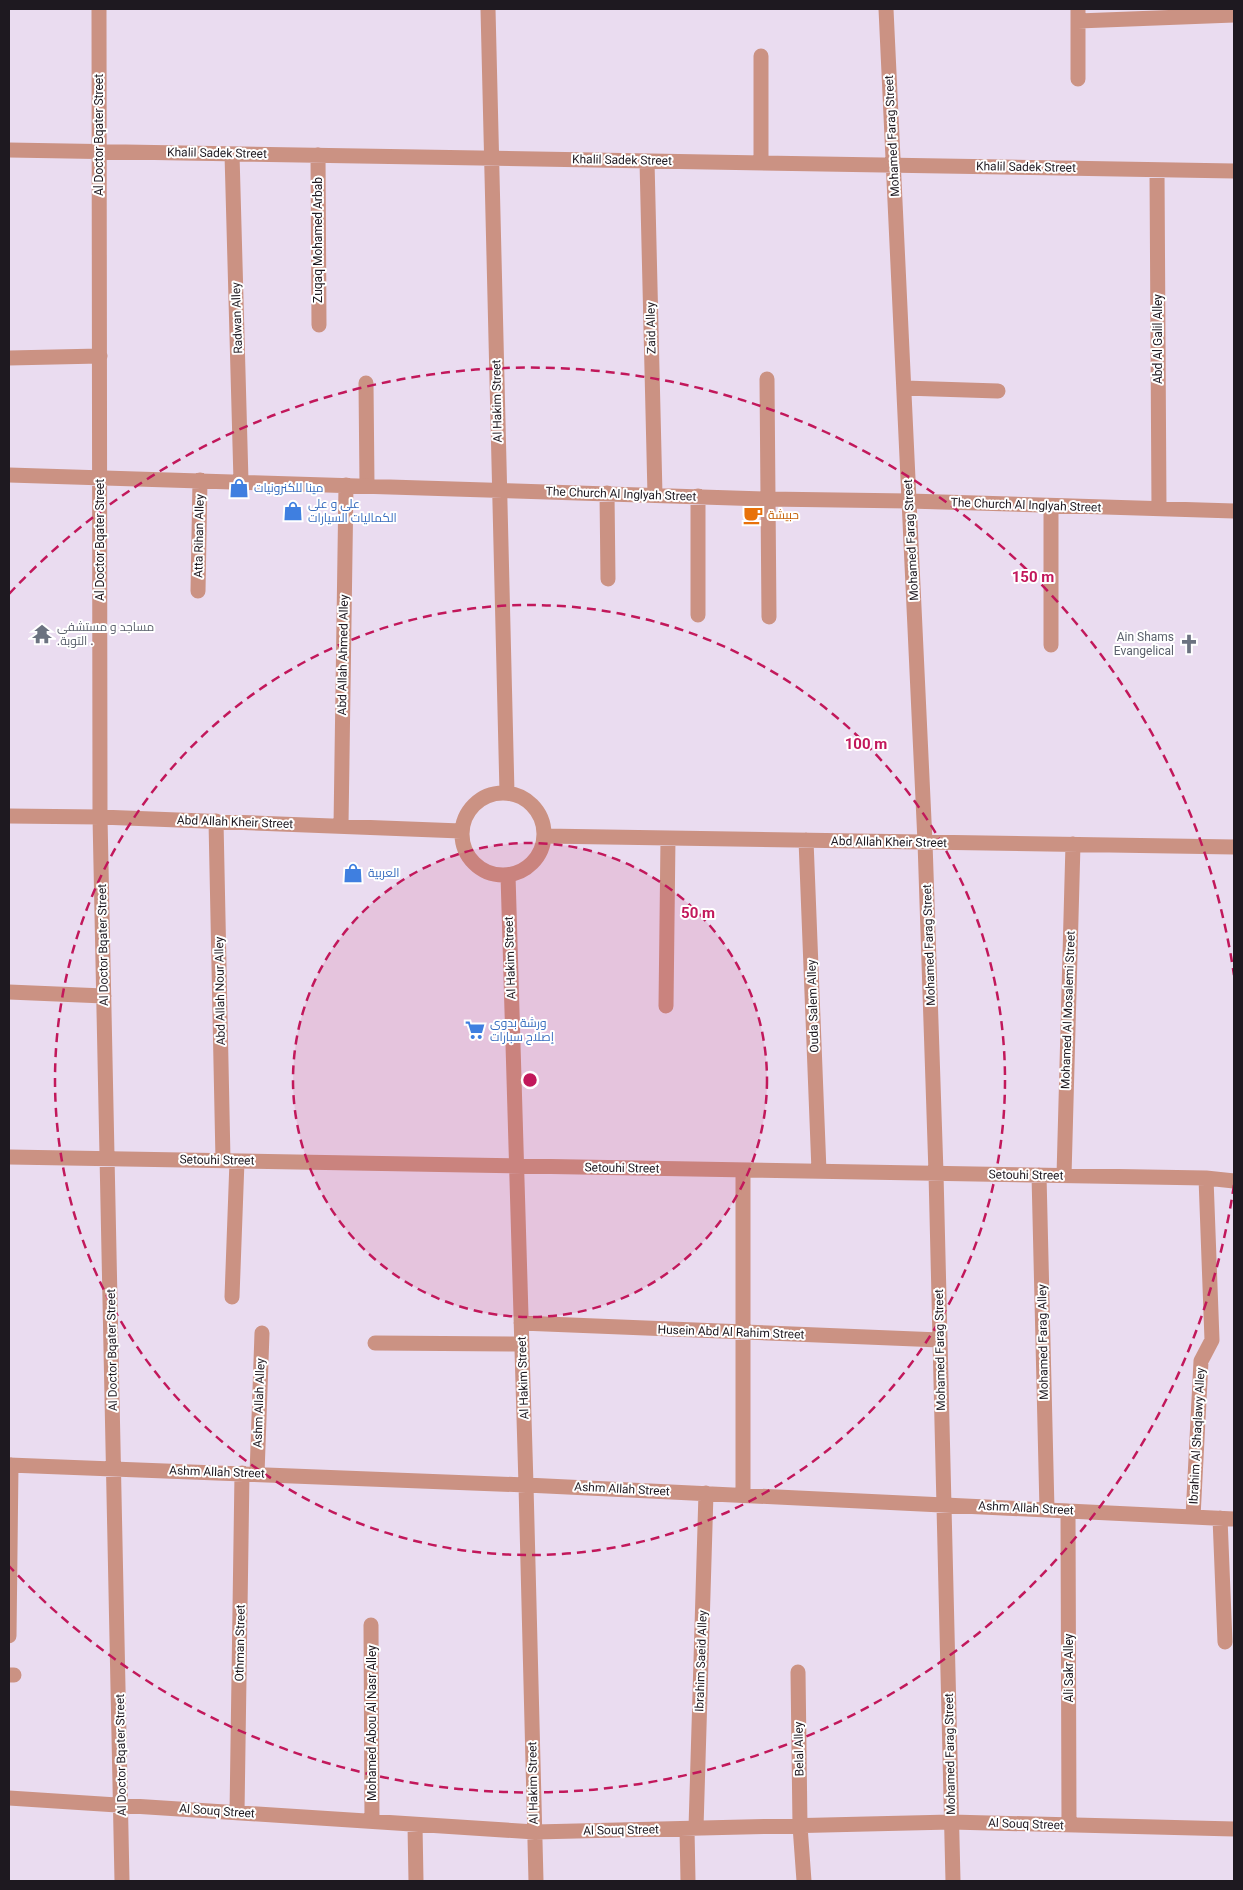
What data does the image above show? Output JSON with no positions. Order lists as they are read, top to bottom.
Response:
{
  "streets": {
    "street": [
      "Al Doctor Bqater Street",
      "Mohamed Farag Street",
      "Khalil Sadek Street",
      "Zuqaq Mohamed Arbab",
      "Radwan Alley",
      "Zaid Alley",
      "Abd Al Galil Alley",
      "Al Hakim Street",
      "The Church Al Inglyah Street",
      "Atta Rihan Alley",
      "Abd Allah Ahmed Alley",
      "Abd Allah Kheir Street",
      "Abd Allah Nour Alley",
      "Ouda Salem Alley",
      "Mohamed Al Mosalemi Street",
      "Setouhi Street",
      "Husein Abd Al Rahim Street",
      "Mohamed Farag Alley",
      "Ashm Allah Alley",
      "Ibrahim Al Shaqlawy Alley",
      "Ashm Allah Street",
      "Othman Street",
      "Ibrahim Saeid Alley",
      "Ali Sakr Alley",
      "Mohamed Abou Al Nasr Alley",
      "Belal Alley",
      "Al Souq Street"
    ]
  },
  "crossings": [
    ["Al Doctor Bqater Street", "Khalil Sadek Street"],
    ["Al Doctor Bqater Street", "The Church Al Inglyah Street"],
    ["Al Doctor Bqater Street", "Abd Allah Kheir Street"],
    ["Al Doctor Bqater Street", "Setouhi Street"],
    ["Al Doctor Bqater Street", "Ashm Allah Street"],
    ["Al Doctor Bqater Street", "Al Souq Street"],
    ["Mohamed Farag Street", "Khalil Sadek Street"],
    ["Mohamed Farag Street", "The Church Al Inglyah Street"],
    ["Mohamed Farag Street", "Abd Allah Kheir Street"],
    ["Mohamed Farag Street", "Setouhi Street"],
    ["Mohamed Farag Street", "Husein Abd Al Rahim Street"],
    ["Mohamed Farag Street", "Ashm Allah Street"],
    ["Mohamed Farag Street", "Al Souq Street"],
    ["Khalil Sadek Street", "Zuqaq Mohamed Arbab"],
    ["Khalil Sadek Street", "Radwan Alley"],
    ["Khalil Sadek Street", "Zaid Alley"],
    ["Khalil Sadek Street", "Abd Al Galil Alley"],
    ["Khalil Sadek Street", "Al Hakim Street"],
    ["Radwan Alley", "The Church Al Inglyah Street"],
    ["Zaid Alley", "The Church Al Inglyah Street"],
    ["Abd Al Galil Alley", "The Church Al Inglyah Street"],
    ["Al Hakim Street", "The Church Al Inglyah Street"],
    ["Al Hakim Street", "Abd Allah Kheir Street"],
    ["Al Hakim Street", "Setouhi Street"],
    ["Al Hakim Street", "Husein Abd Al Rahim Street"],
    ["Al Hakim Street", "Ashm Allah Street"],
    ["Al Hakim Street", "Al Souq Street"],
    ["The Church Al Inglyah Street", "Atta Rihan Alley"],
    ["The Church Al Inglyah Street", "Abd Allah Ahmed Alley"],
    ["Abd Allah Ahmed Alley", "Abd Allah Kheir Street"],
    ["Abd Allah Kheir Street", "Abd Allah Nour Alley"],
    ["Abd Allah Kheir Street", "Ouda Salem Alley"],
    ["Abd Allah Kheir Street", "Mohamed Al Mosalemi Street"],
    ["Abd Allah Nour Alley", "Setouhi Street"],
    ["Ouda Salem Alley", "Setouhi Street"],
    ["Mohamed Al Mosalemi Street", "Setouhi Street"],
    ["Setouhi Street", "Mohamed Farag Alley"],
    ["Setouhi Street", "Ibrahim Al Shaqlawy Alley"],
    ["Mohamed Farag Alley", "Ashm Allah Street"],
    ["Ashm Allah Alley", "Ashm Allah Street"],
    ["Ashm Allah Alley", "Othman Street"],
    ["Ibrahim Al Shaqlawy Alley", "Ashm Allah Street"],
    ["Ashm Allah Street", "Othman Street"],
    ["Ashm Allah Street", "Ibrahim Saeid Alley"],
    ["Ashm Allah Street", "Ali Sakr Alley"],
    ["Othman Street", "Al Souq Street"],
    ["Ibrahim Saeid Alley", "Al Souq Street"],
    ["Ali Sakr Alley", "Al Souq Street"],
    ["Mohamed Abou Al Nasr Alley", "Al Souq Street"],
    ["Belal Alley", "Al Souq Street"]
  ],
  "places": {
    "shop": ["مينا للكنرونيات", "على و على الكماليات السيارات", "العربية"],
    "cafe": ["حبيشة"],
    "temple": ["مساجد و مستشفى .التوبة ."],
    "church": ["Ain Shams Evangelical"],
    "supermarket": ["ورشة بدوى إصلاح سبارات"]
  },
  "rings": ["150 m", "100 m", "50 m"]
}
